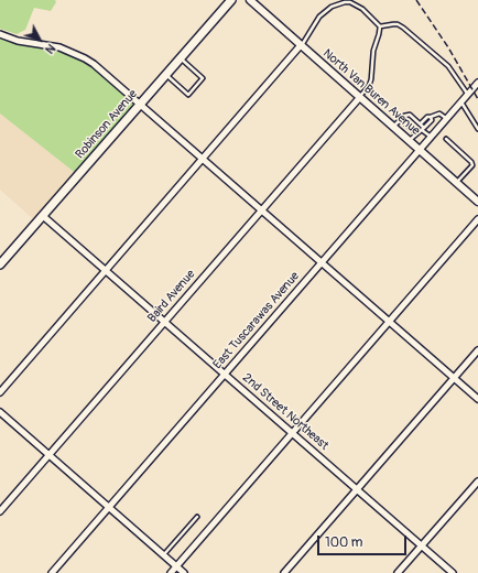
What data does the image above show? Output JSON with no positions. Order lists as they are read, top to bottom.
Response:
{
  "streets": {
    "main road": ["Robinson Avenue"],
    "street": [
      "North Van Buren Avenue",
      "Baird Avenue",
      "East Tuscarawas Avenue",
      "2nd Street Northeast"
    ]
  },
  "crossings": [
    ["North Van Buren Avenue", "Baird Avenue"],
    ["North Van Buren Avenue", "East Tuscarawas Avenue"],
    ["Robinson Avenue", "2nd Street Northeast"],
    ["Baird Avenue", "2nd Street Northeast"],
    ["East Tuscarawas Avenue", "2nd Street Northeast"]
  ],
  "scale_bar": "100 m",
  "north": "bottom right"
}
